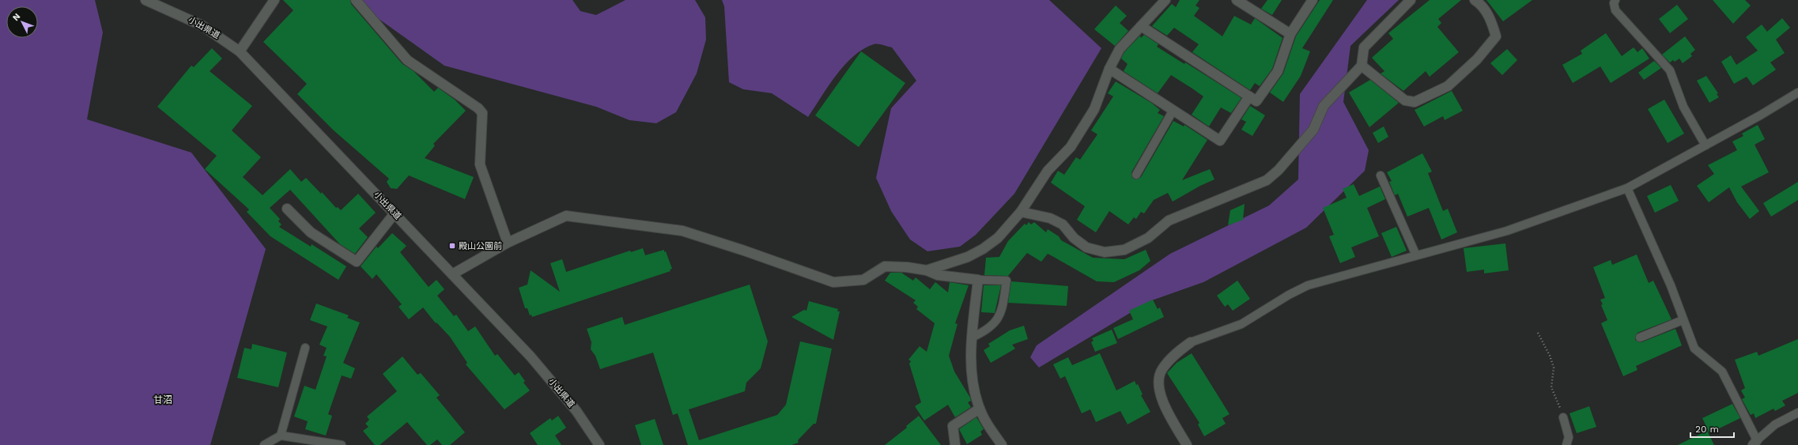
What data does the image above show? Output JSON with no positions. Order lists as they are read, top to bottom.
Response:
{
  "streets": {
    "street": ["小出県道"]
  },
  "districts": ["甘沼"],
  "places": {
    "transit": ["殿山公園前"]
  },
  "scale_bar": "20 m",
  "north": "top left"
}
